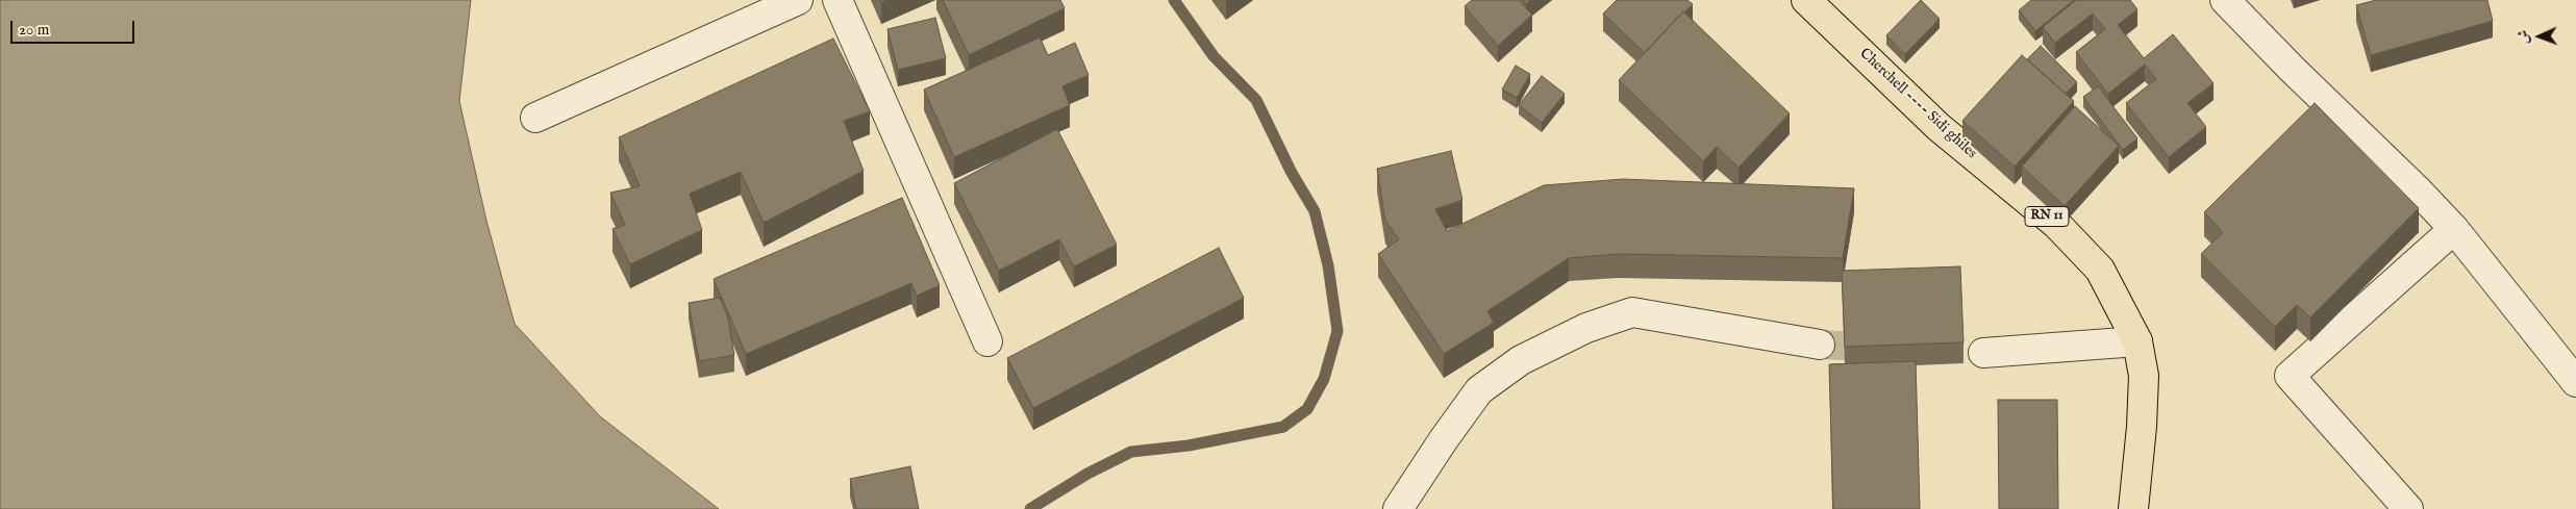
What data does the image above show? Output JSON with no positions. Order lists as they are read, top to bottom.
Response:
{
  "streets": {
    "main road": ["Cherchell ---- Sidi ghiles", "RN 11"]
  },
  "scale_bar": "20 m",
  "north": "left"
}
